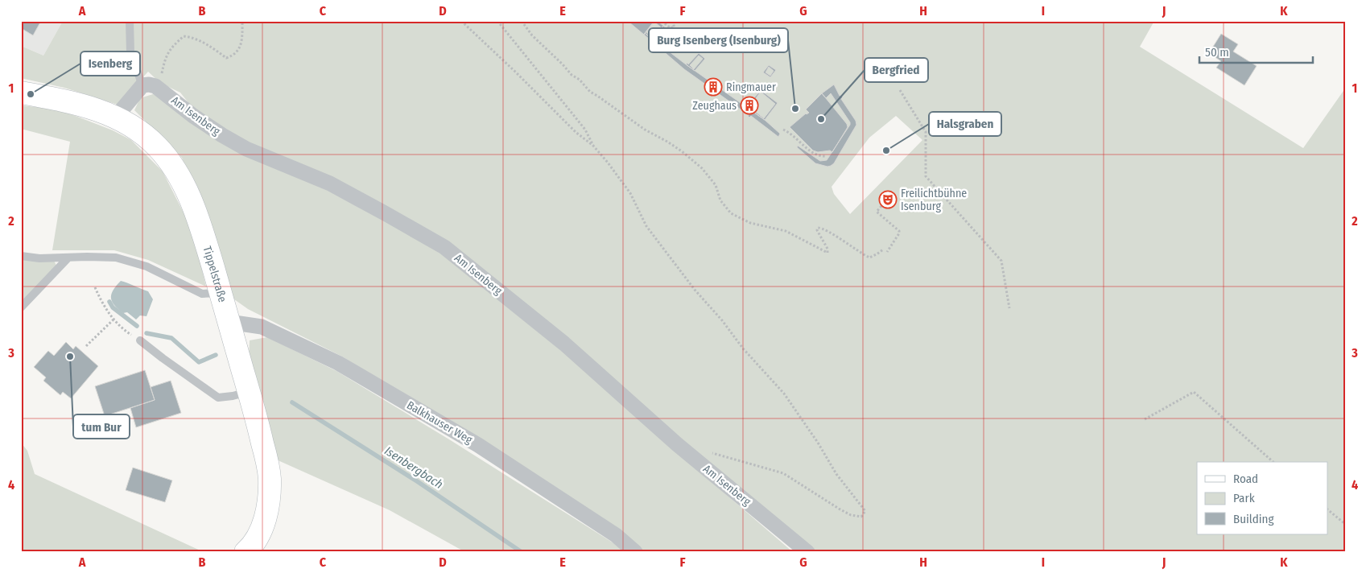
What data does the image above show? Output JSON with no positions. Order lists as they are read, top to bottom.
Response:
{
  "streets": {
    "street": ["Am Isenberg", "Tippelstraße", "Balkhauser Weg"]
  },
  "crossings": [
    ["Tippelstraße", "Balkhauser Weg"]
  ],
  "water": ["Isenbergbach"],
  "places": {
    "building": ["Ringmauer", "Zeughaus"],
    "other": [
      "Isenberg",
      "Burg Isenberg (Isenburg)",
      "Bergfried",
      "Halsgraben",
      "tum Bur"
    ],
    "theatre": ["Freilichtbühne Isenburg"]
  },
  "legend": ["Road", "Park", "Building"],
  "scale_bar": "50 m",
  "grid": {
    "columns": [
      "A",
      "B",
      "C",
      "D",
      "E",
      "F",
      "G",
      "H",
      "I",
      "J",
      "K"
    ],
    "rows": [
      "1",
      "2",
      "3",
      "4"
    ]
  }
}
